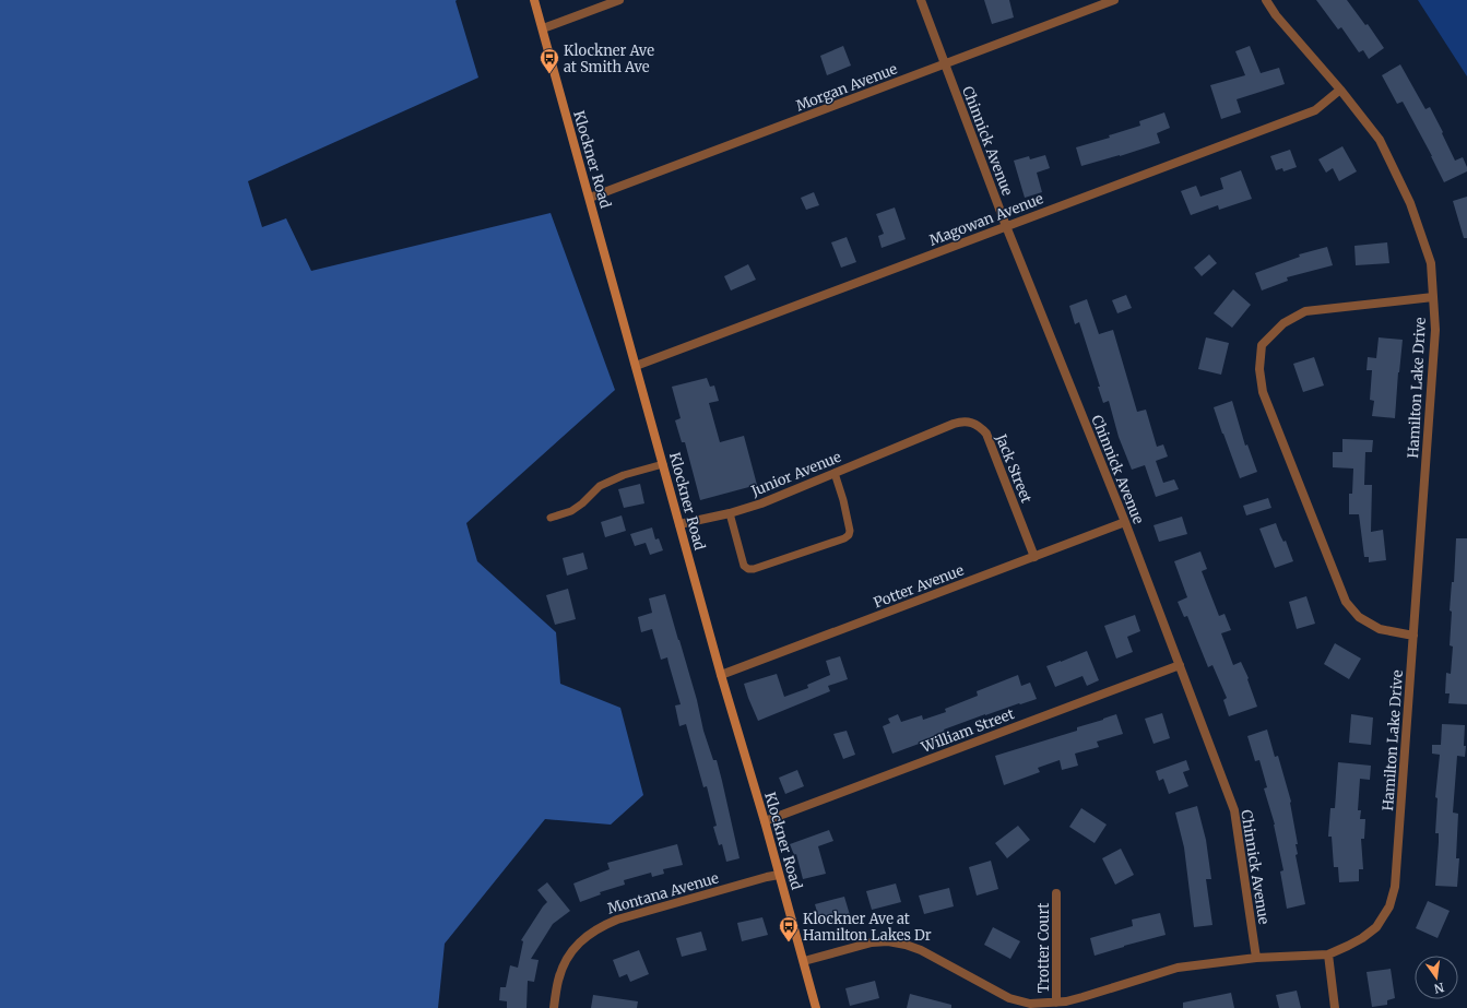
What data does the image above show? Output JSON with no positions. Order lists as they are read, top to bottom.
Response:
{
  "streets": {
    "main road": ["Klockner Road"],
    "street": [
      "Morgan Avenue",
      "Chinnick Avenue",
      "Magowan Avenue",
      "Hamilton Lake Drive",
      "Jack Street",
      "Junior Avenue",
      "Potter Avenue",
      "William Street",
      "Montana Avenue",
      "Trotter Court"
    ]
  },
  "crossings": [
    ["Morgan Avenue", "Chinnick Avenue"],
    ["Morgan Avenue", "Klockner Road"],
    ["Chinnick Avenue", "Magowan Avenue"],
    ["Chinnick Avenue", "Hamilton Lake Drive"],
    ["Chinnick Avenue", "Potter Avenue"],
    ["Chinnick Avenue", "William Street"],
    ["Klockner Road", "Magowan Avenue"],
    ["Klockner Road", "Hamilton Lake Drive"],
    ["Klockner Road", "Junior Avenue"],
    ["Klockner Road", "Potter Avenue"],
    ["Klockner Road", "William Street"],
    ["Klockner Road", "Montana Avenue"],
    ["Magowan Avenue", "Hamilton Lake Drive"],
    ["Hamilton Lake Drive", "Trotter Court"],
    ["Jack Street", "Junior Avenue"],
    ["Jack Street", "Potter Avenue"]
  ],
  "places": {
    "bus stop": ["Klockner Ave at Smith Ave", "Klockner Ave at Hamilton Lakes Dr"]
  },
  "north": "bottom"
}
